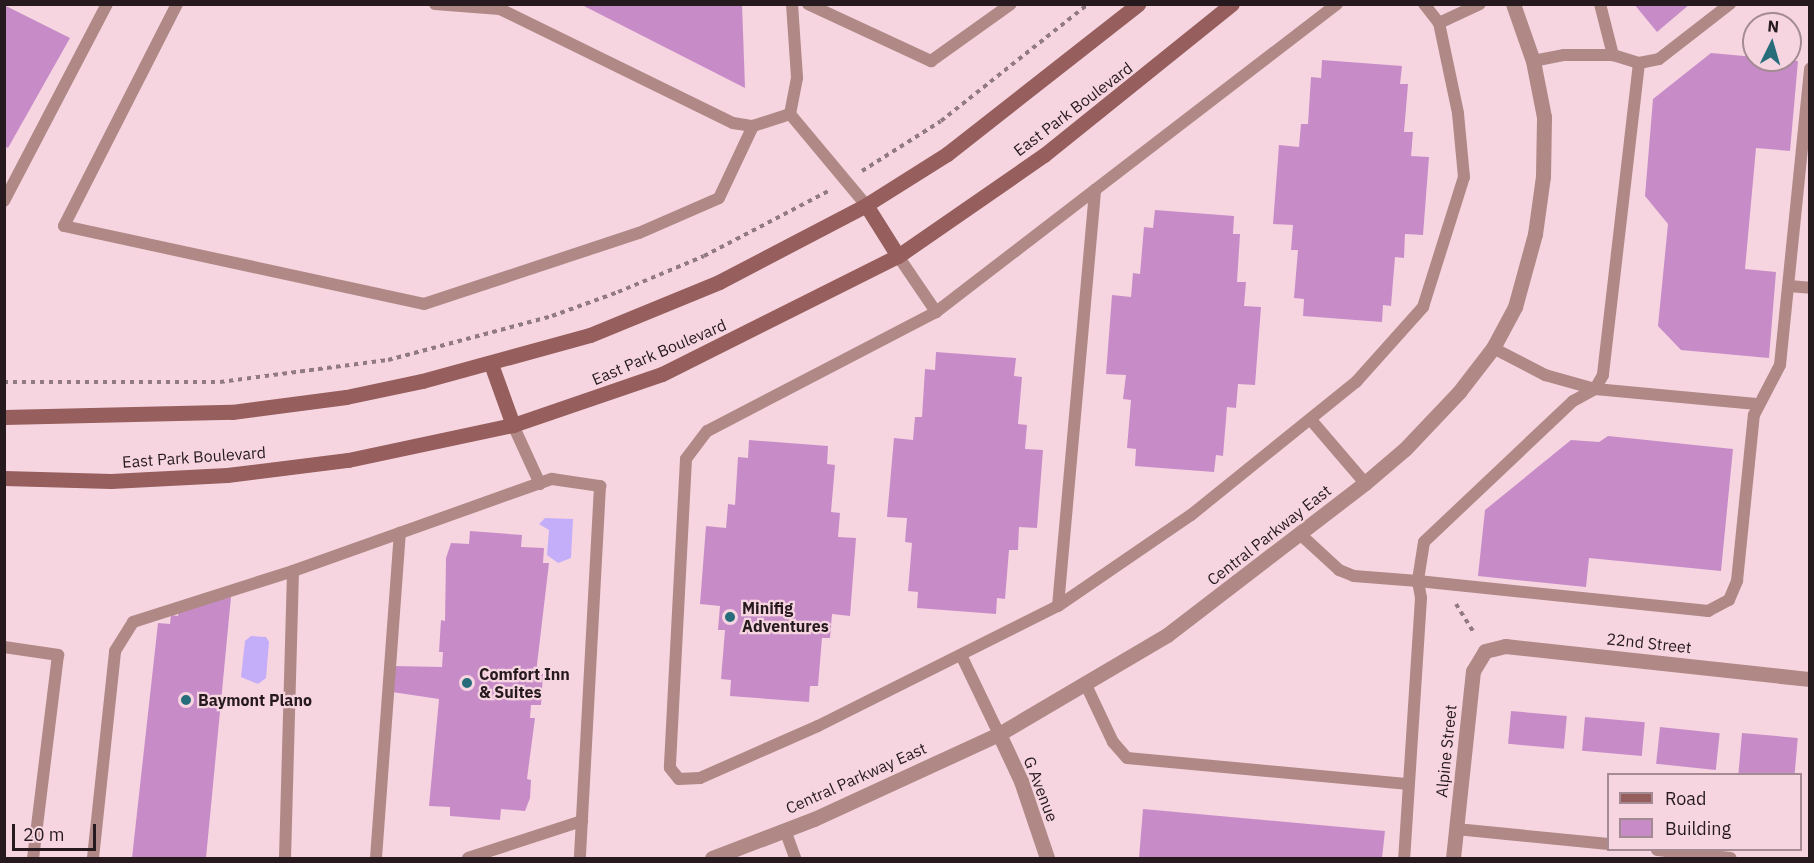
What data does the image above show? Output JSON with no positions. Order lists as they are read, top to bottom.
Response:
{
  "streets": {
    "main road": ["East Park Boulevard"],
    "street": [
      "Central Parkway East",
      "22nd Street",
      "Alpine Street",
      "G Avenue"
    ]
  },
  "crossings": [
    ["Central Parkway East", "G Avenue"],
    ["22nd Street", "Alpine Street"]
  ],
  "places": ["Minifig Adventures", "Comfort Inn & Suites", "Baymont Plano"],
  "legend": ["Road", "Building"],
  "scale_bar": "20 m",
  "north": "top"
}
